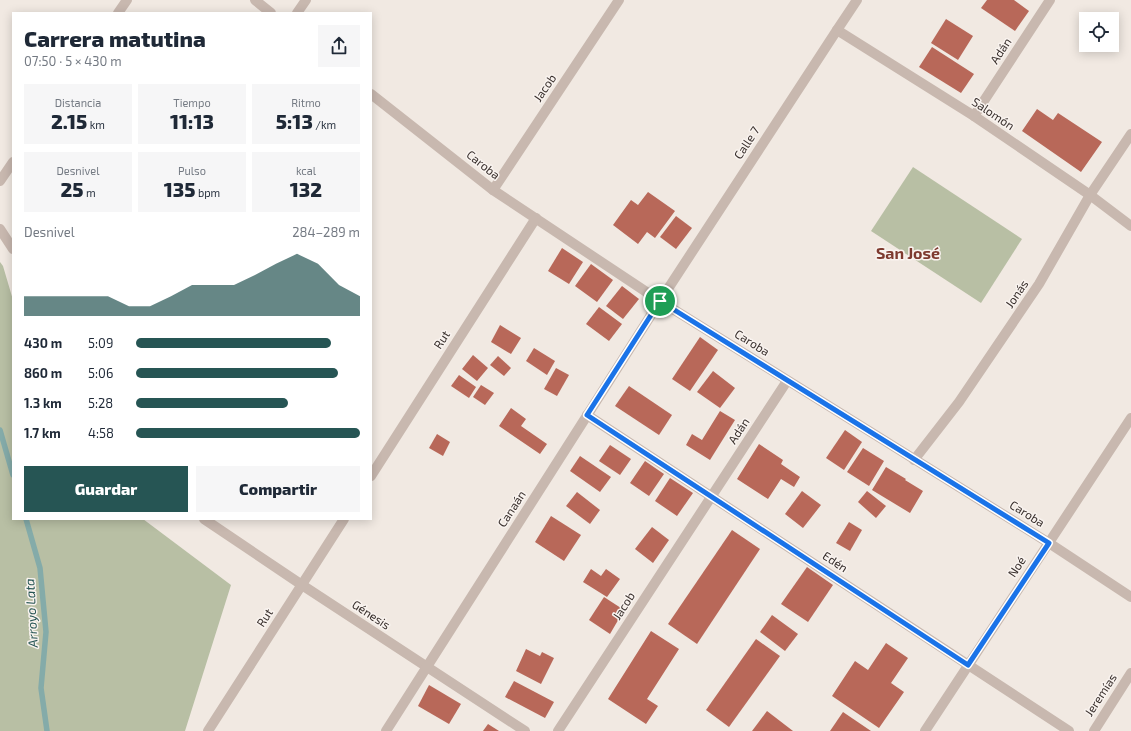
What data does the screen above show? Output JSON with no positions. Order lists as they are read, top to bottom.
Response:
{
  "streets": {
    "street": [
      "Adán",
      "Jacob",
      "Salomón",
      "Calle 7",
      "Caroba",
      "Jonás",
      "Rut",
      "Canaán",
      "Edén",
      "Noé",
      "Génesis",
      "Jeremías"
    ]
  },
  "crossings": [
    ["Adán", "Jacob"],
    ["Adán", "Salomón"],
    ["Adán", "Caroba"],
    ["Adán", "Edén"],
    ["Jacob", "Caroba"],
    ["Jacob", "Edén"],
    ["Salomón", "Calle 7"],
    ["Salomón", "Jonás"],
    ["Calle 7", "Caroba"],
    ["Calle 7", "Canaán"],
    ["Caroba", "Jonás"],
    ["Caroba", "Rut"],
    ["Caroba", "Canaán"],
    ["Caroba", "Noé"],
    ["Rut", "Génesis"],
    ["Canaán", "Edén"],
    ["Canaán", "Génesis"],
    ["Edén", "Noé"]
  ],
  "districts": ["San José"],
  "water": ["Arroyo Lata"],
  "page": {
    "heading": ["Carrera matutina", "07:50 · 5 × 430 m"],
    "stats": [
      ["Distancia", "2.15 km"],
      ["Tiempo", "11:13"],
      ["Ritmo", "5:13 /km"],
      ["Desnivel", "25 m"],
      ["Pulso", "135 bpm"],
      ["kcal", "132"]
    ],
    "chart": ["Desnivel", "284–289 m"],
    "list": [
      {
        "name": "430 m",
        "note": "5:09"
      },
      {
        "name": "860 m",
        "note": "5:06"
      },
      {
        "name": "1.3 km",
        "note": "5:28"
      },
      {
        "name": "1.7 km",
        "note": "4:58"
      }
    ],
    "buttons": ["Guardar", "Compartir"]
  }
}
